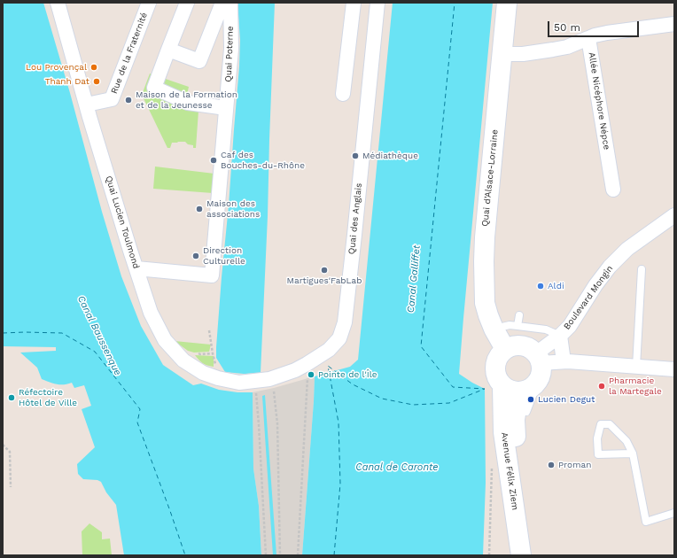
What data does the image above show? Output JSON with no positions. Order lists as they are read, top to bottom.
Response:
{
  "streets": {
    "main road": ["Quai d'Alsace-Lorraine", "Avenue Félix Ziem"],
    "street": [
      "Rue de la Fraternité",
      "Quai Poterne",
      "Allée Nicéphore Népce",
      "Quai des Anglais",
      "Quai Lucien Toulmond",
      "Boulevard Mongin"
    ]
  },
  "crossings": [
    ["Rue de la Fraternité", "Quai Lucien Toulmond"],
    ["Quai Poterne", "Quai Lucien Toulmond"],
    ["Quai des Anglais", "Quai Lucien Toulmond"],
    ["Boulevard Mongin", "Avenue Félix Ziem"]
  ],
  "water": ["Canal Galliffet", "Canal Baussenque", "Canal de Caronte"],
  "places": [
    "Lou Provençal",
    "Thanh Dat",
    "Maison de la Formation et de la Jeunesse",
    "Médiathèque",
    "Caf des Bouches-du-Rhône",
    "Maison des associations",
    "Direction Culturelle",
    "Martigues'FabLab",
    "Aldi",
    "Pointe de l'Île",
    "Pharmacie la Martegale",
    "Réfectoire Hôtel de Ville",
    "Lucien Degut",
    "Proman"
  ],
  "scale_bar": "50 m"
}
